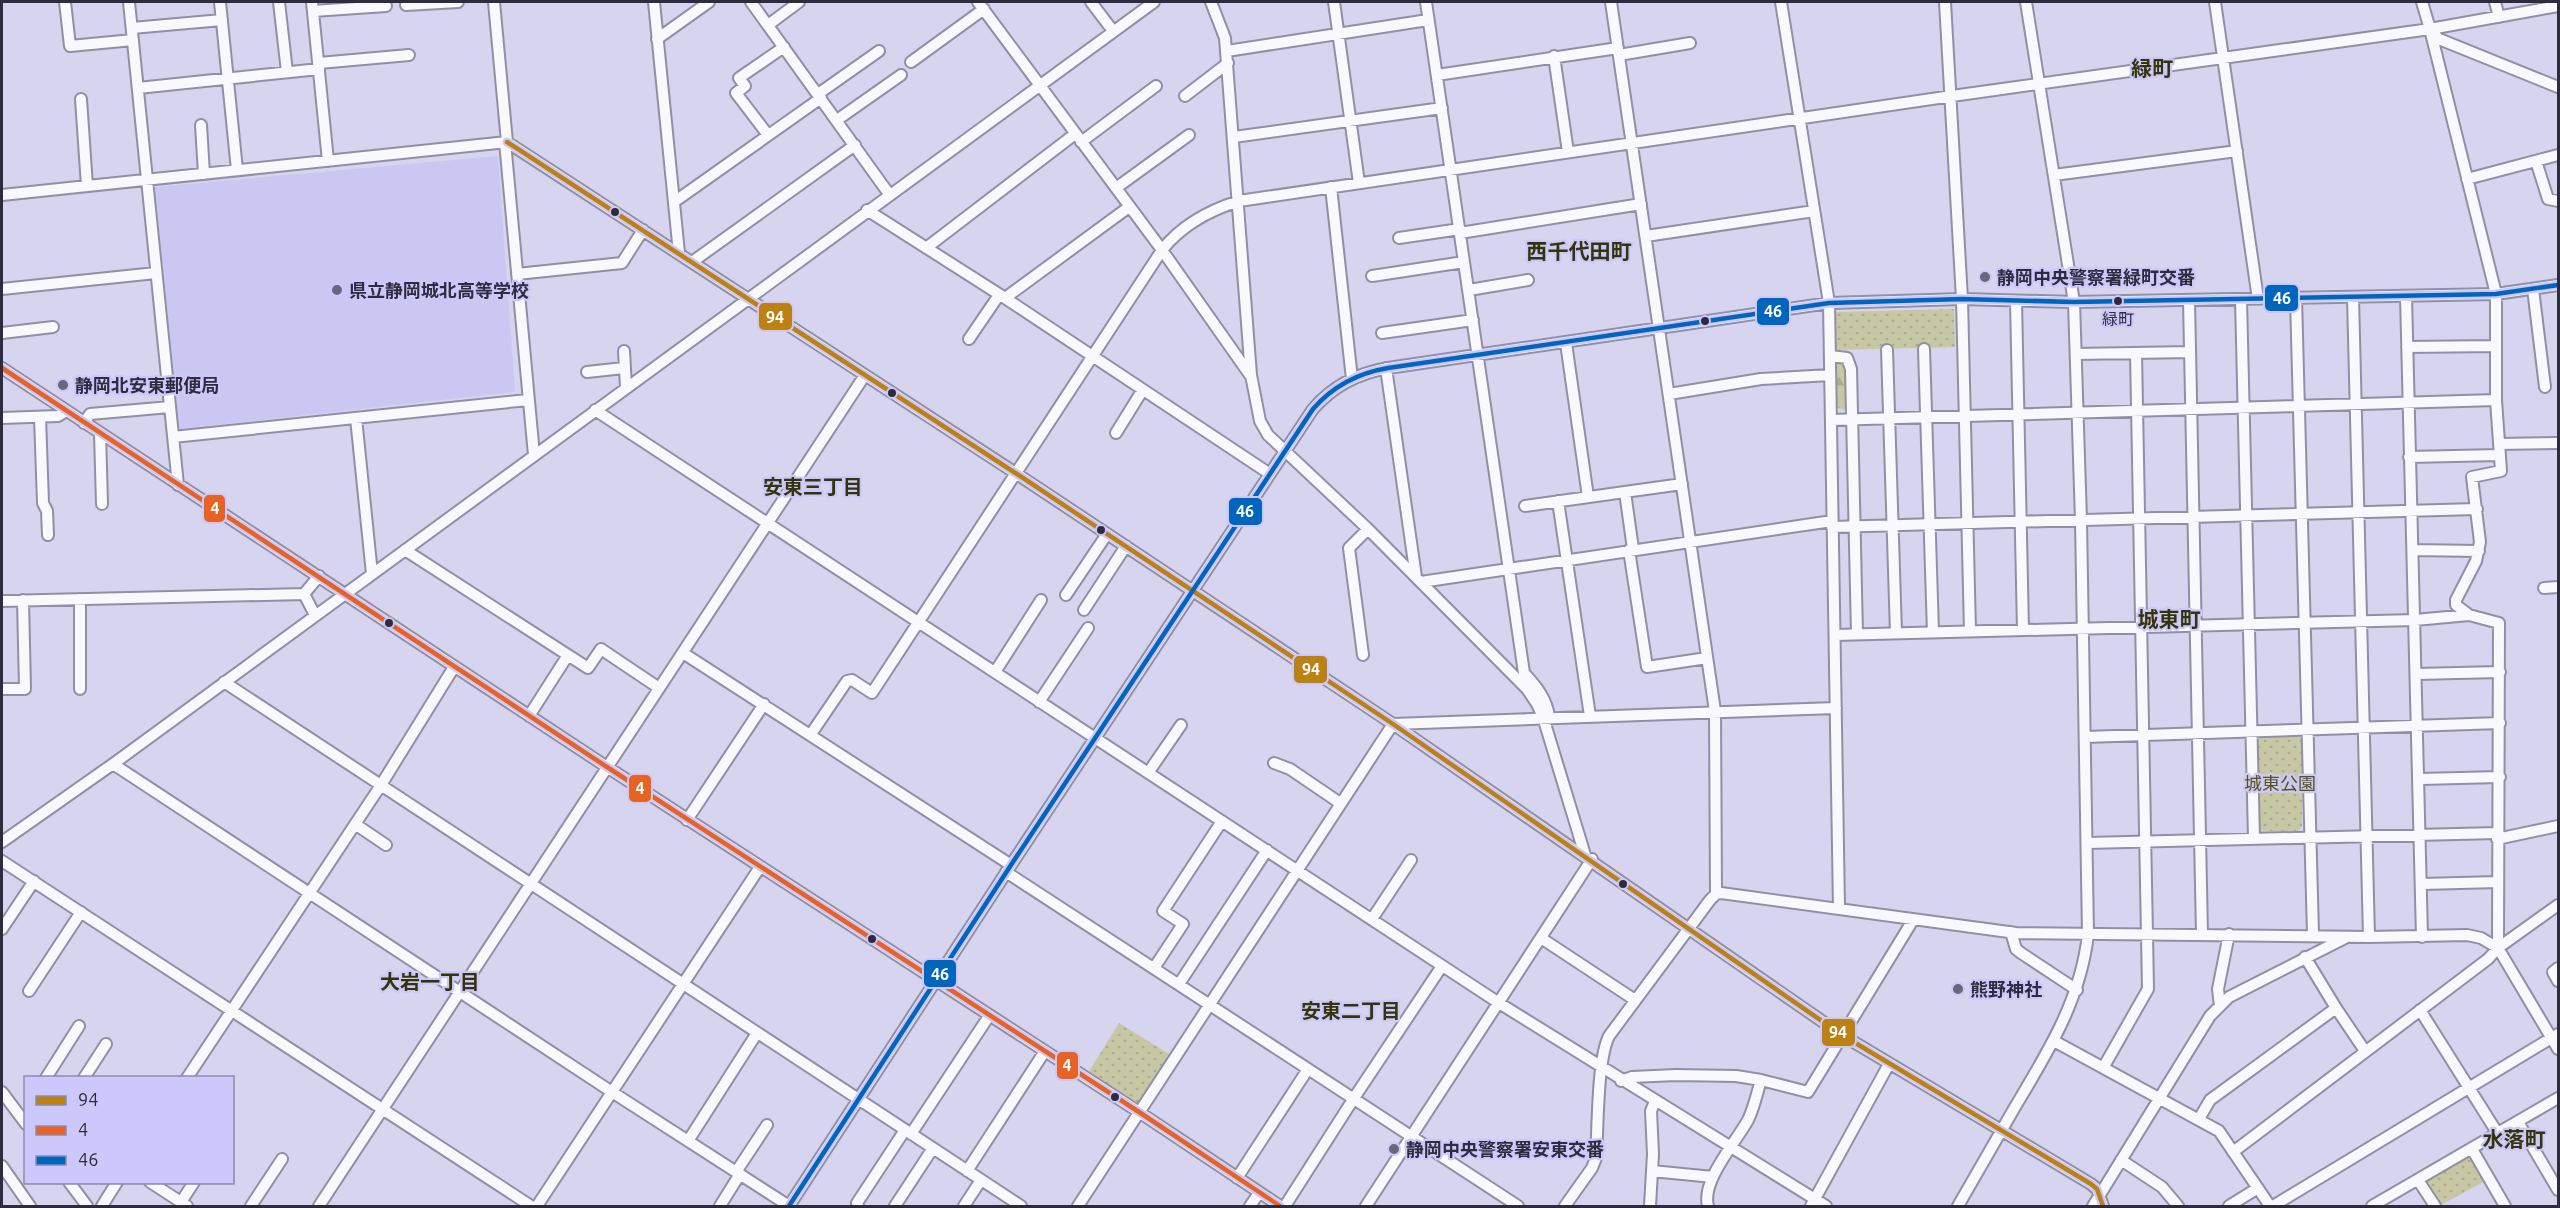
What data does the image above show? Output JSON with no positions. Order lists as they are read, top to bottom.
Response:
{
  "districts": [
    "緑町",
    "西千代田町",
    "安東三丁目",
    "城東町",
    "大岩一丁目",
    "安東二丁目",
    "水落町"
  ],
  "parks": ["城東公園"],
  "places": [
    "静岡中央警察署緑町交番",
    "県立静岡城北高等学校",
    "緑町",
    "静岡北安東郵便局",
    "熊野神社",
    "静岡中央警察署安東交番"
  ],
  "lines": ["transit line 94", "transit line 46", "transit line 4"],
  "legend": ["94", "4", "46"]
}
